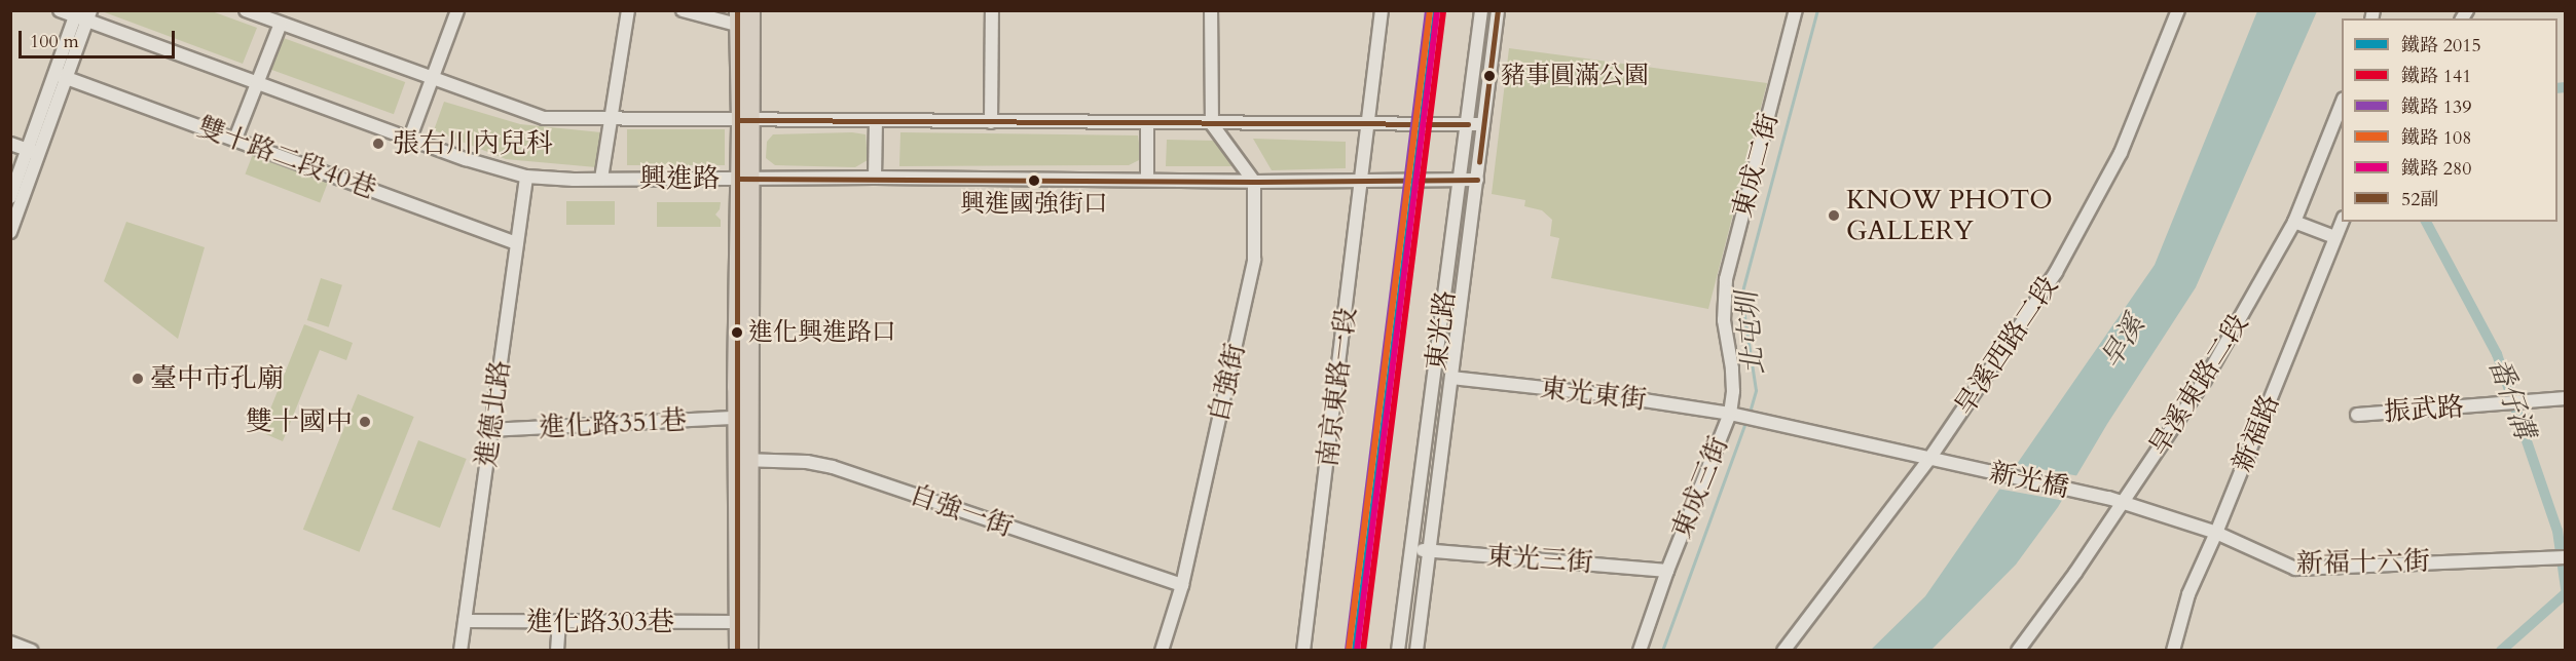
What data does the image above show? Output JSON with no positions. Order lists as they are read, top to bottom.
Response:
{
  "streets": {
    "street": [
      "雙十路二段40巷",
      "東成二街",
      "興進路",
      "東光路",
      "旱溪西路二段",
      "自強街",
      "旱溪東路二段",
      "南京東路一段",
      "東光東街",
      "振武路",
      "進德北路",
      "進化路351巷",
      "新福路",
      "新光橋",
      "東成三街",
      "自強一街",
      "東光三街",
      "新福十六街",
      "進化路303巷"
    ]
  },
  "crossings": [
    ["雙十路二段40巷", "進德北路"],
    ["東成二街", "東成三街"],
    ["興進路", "東光路"],
    ["興進路", "自強街"],
    ["興進路", "南京東路一段"],
    ["興進路", "進德北路"],
    ["東光路", "東光東街"],
    ["東光路", "東光三街"],
    ["旱溪西路二段", "新光橋"],
    ["自強街", "自強一街"],
    ["旱溪東路二段", "新光橋"],
    ["旱溪東路二段", "新福十六街"],
    ["東光東街", "新光橋"],
    ["東光東街", "東成三街"],
    ["進德北路", "進化路351巷"],
    ["進德北路", "進化路303巷"],
    ["新福路", "新福十六街"],
    ["新光橋", "新福十六街"],
    ["東成三街", "東光三街"]
  ],
  "water": ["北屯圳", "旱溪", "番仔溝"],
  "places": [
    "豬事圓滿公園",
    "張右川內兒科",
    "興進國強街口",
    "KNOW PHOTO GALLERY",
    "進化興進路口",
    "臺中市孔廟",
    "雙十國中"
  ],
  "lines": [
    "rail line 2015",
    "rail line 139",
    "rail line 108",
    "transit line 52副",
    "rail line 141",
    "rail line 280"
  ],
  "legend": [
    "鐵路 2015",
    "鐵路 141",
    "鐵路 139",
    "鐵路 108",
    "鐵路 280",
    "52副"
  ],
  "scale_bar": "100 m"
}
